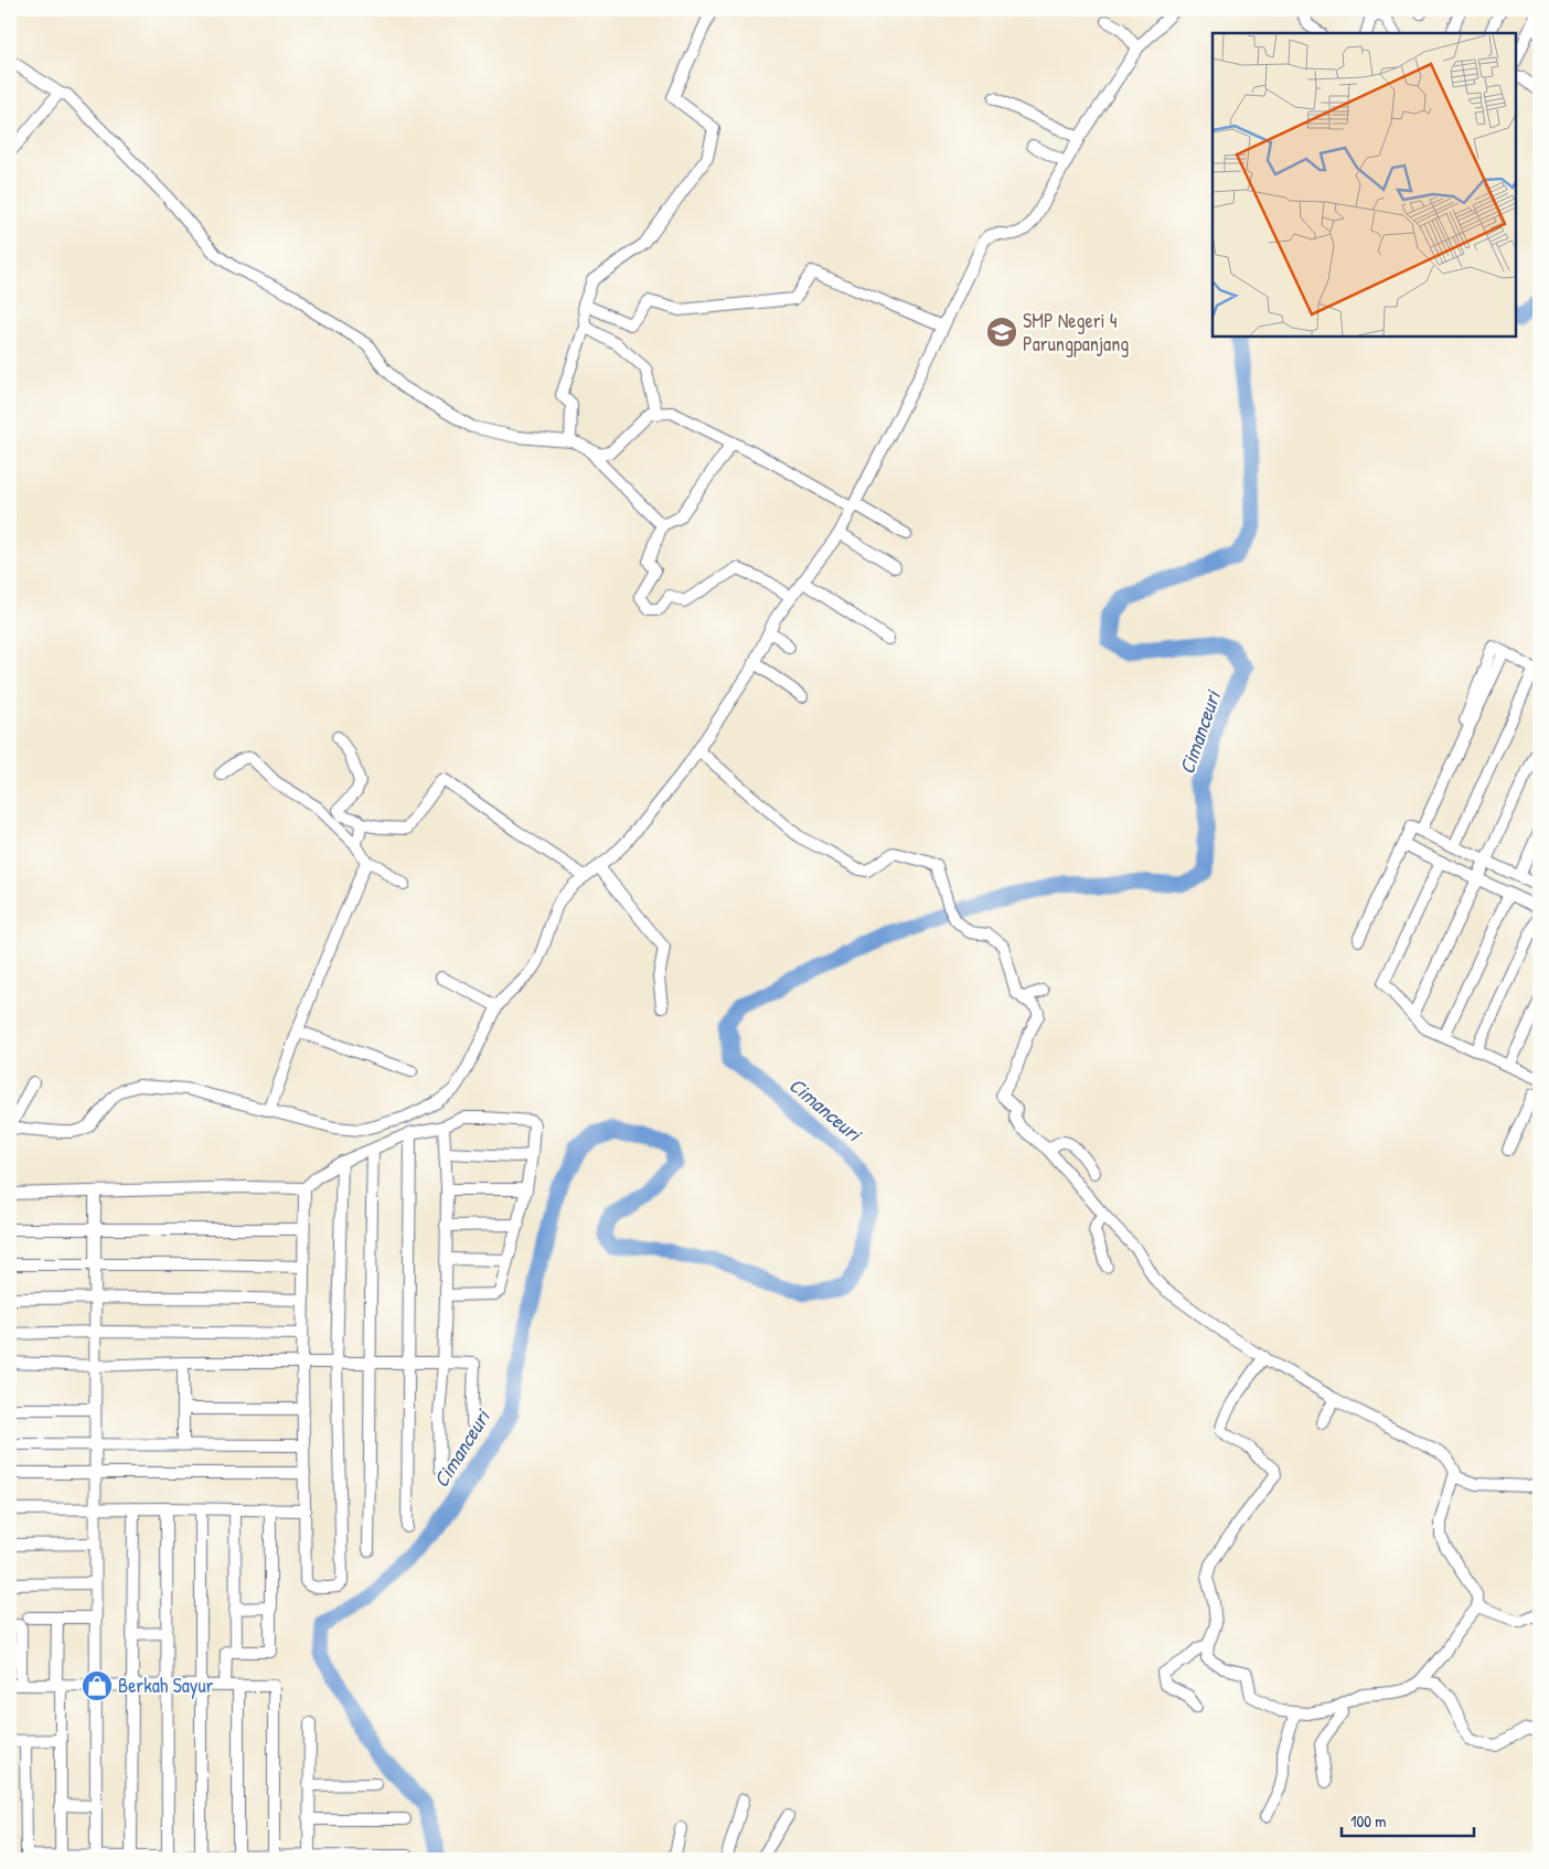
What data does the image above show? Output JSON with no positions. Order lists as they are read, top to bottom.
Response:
{
  "water": ["Cimanceuri"],
  "places": {
    "school or university": ["SMP Negeri 4 Parungpanjang"],
    "shop": ["Berkah Sayur"]
  },
  "scale_bar": "100 m"
}
